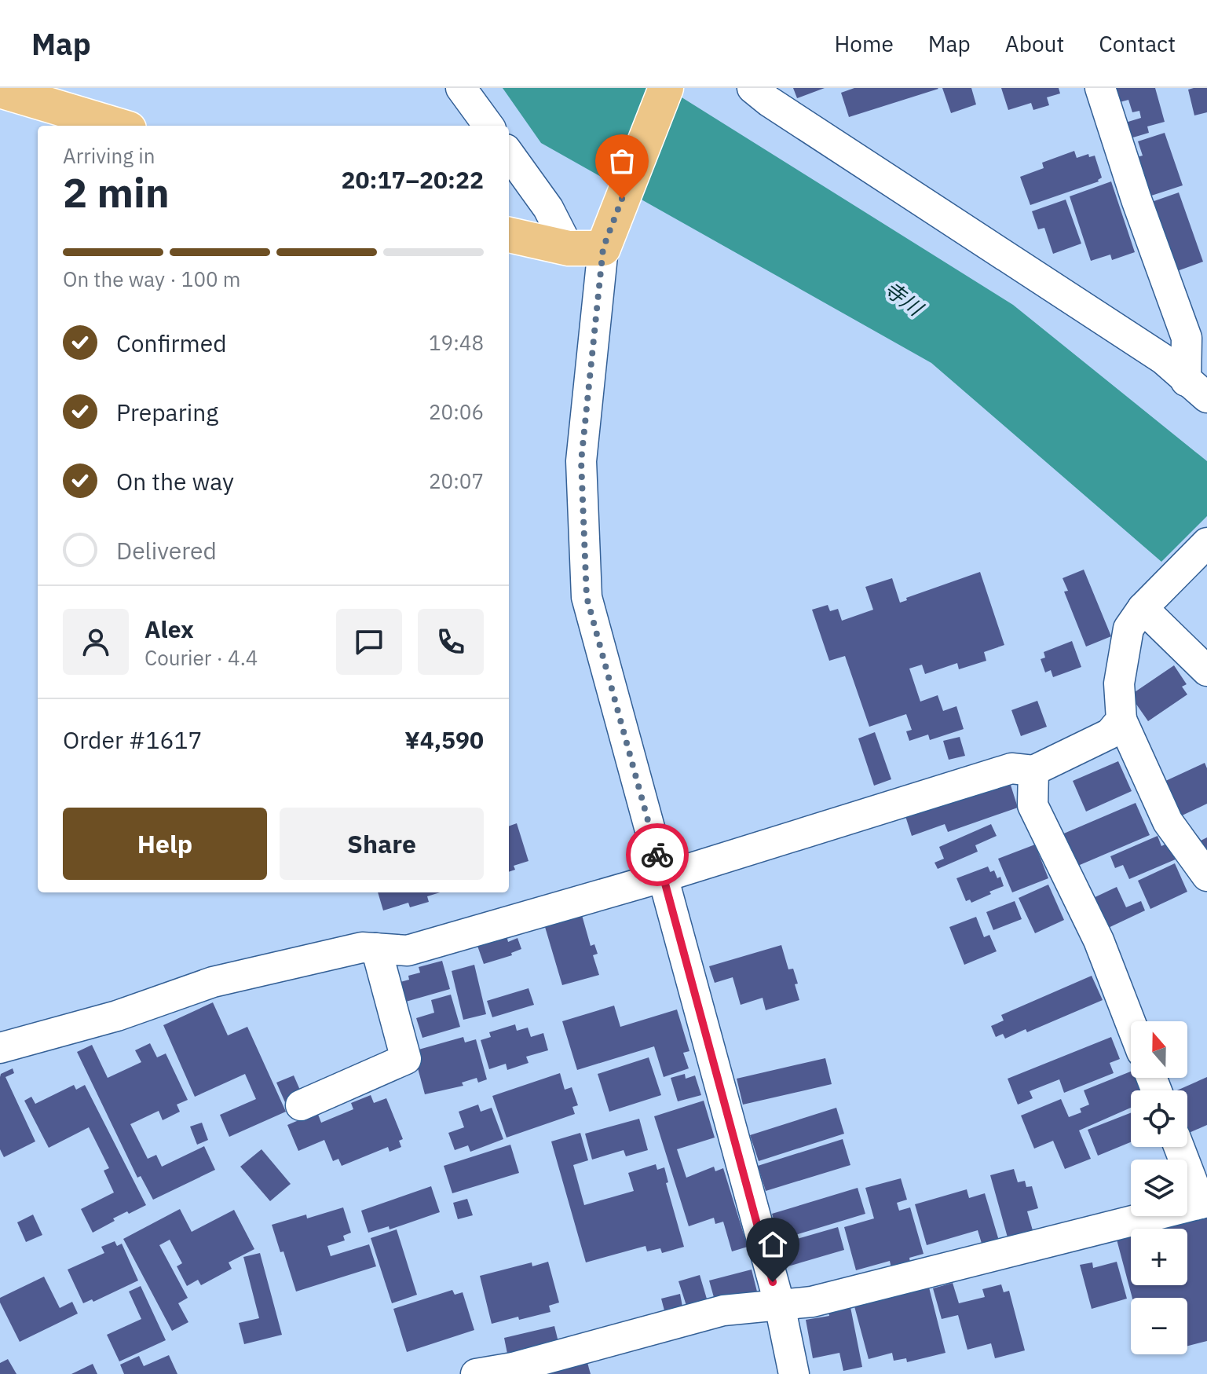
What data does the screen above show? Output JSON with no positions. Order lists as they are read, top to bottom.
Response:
{
  "water": ["寺川"],
  "north": "top",
  "page": {
    "header": "Map",
    "nav": [
      "Home",
      "Map",
      "About",
      "Contact"
    ],
    "heading": ["2 min", "Arriving in", "20:17–20:22"],
    "panel": [
      "Alex",
      "Courier · 4.4",
      "Order #1617",
      "¥4,590"
    ],
    "bar": "On the way · 100 m",
    "list": [
      ["Confirmed", "19:48"],
      ["Preparing", "20:06"],
      ["On the way", "20:07"],
      "Delivered"
    ],
    "buttons": ["Help", "Share"],
    "map_buttons": ["+", "−"]
  }
}
